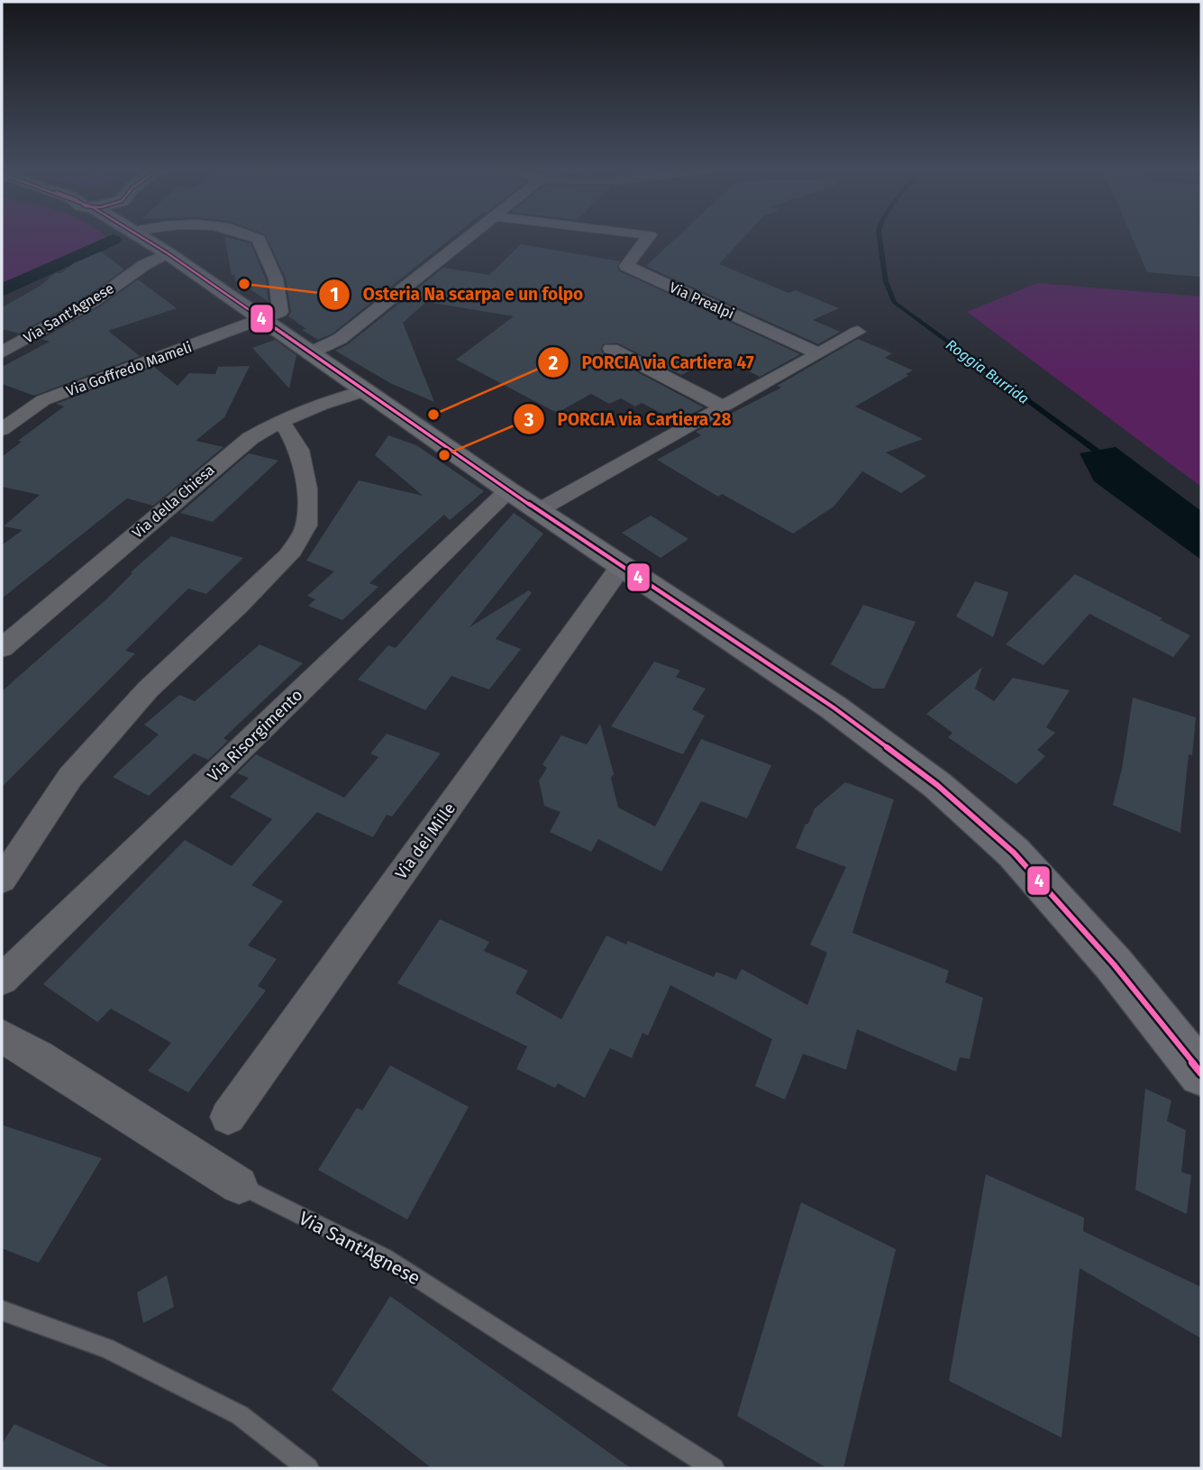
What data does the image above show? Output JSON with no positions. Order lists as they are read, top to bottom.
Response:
{
  "streets": {
    "street": [
      "Via Prealpi",
      "Via Sant'Agnese",
      "Via Goffredo Mameli",
      "Via della Chiesa",
      "Via Risorgimento",
      "Via dei Mille"
    ]
  },
  "water": ["Roggia Burrida"],
  "places": ["Osteria Na scarpa e un folpo", "PORCIA via Cartiera 47", "PORCIA via Cartiera 28"],
  "lines": ["transit line 4"]
}
